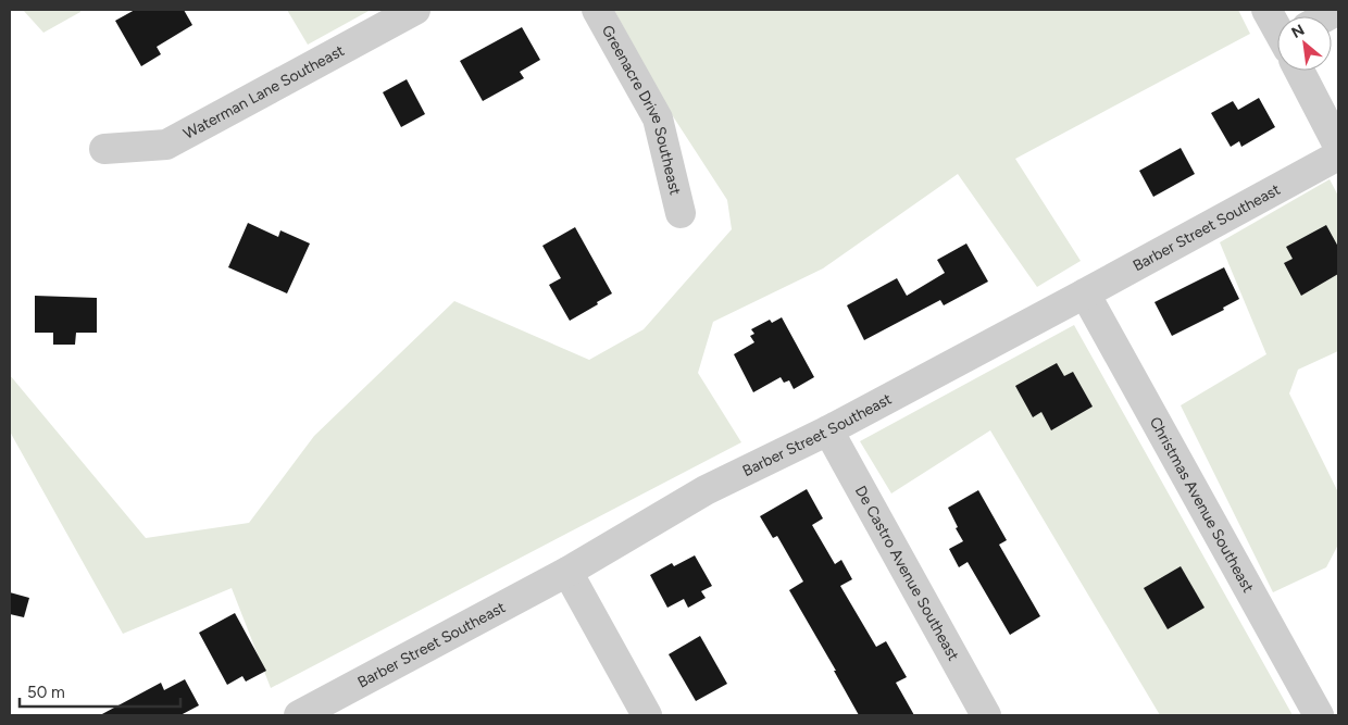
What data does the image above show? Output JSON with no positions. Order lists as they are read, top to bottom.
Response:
{
  "streets": {
    "street": [
      "Waterman Lane Southeast",
      "Greenacre Drive Southeast",
      "Barber Street Southeast",
      "Christmas Avenue Southeast",
      "De Castro Avenue Southeast"
    ]
  },
  "crossings": [
    ["Barber Street Southeast", "Christmas Avenue Southeast"],
    ["Barber Street Southeast", "De Castro Avenue Southeast"]
  ],
  "scale_bar": "50 m",
  "north": "top left"
}
